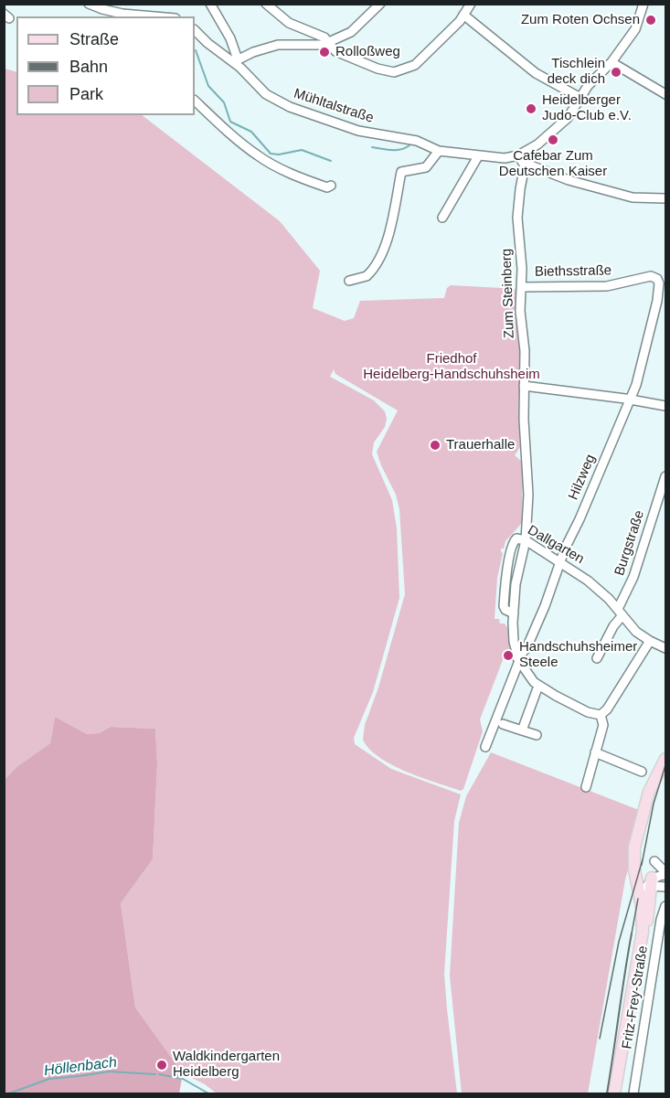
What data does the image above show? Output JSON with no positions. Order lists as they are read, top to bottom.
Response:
{
  "streets": {
    "street": [
      "Mühltalstraße",
      "Biethsstraße",
      "Zum Steinberg",
      "Hilzweg",
      "Burgstraße",
      "Dallgarten",
      "Fritz-Frey-Straße"
    ]
  },
  "crossings": [
    ["Biethsstraße", "Zum Steinberg"],
    ["Biethsstraße", "Hilzweg"],
    ["Zum Steinberg", "Dallgarten"],
    ["Hilzweg", "Dallgarten"],
    ["Burgstraße", "Dallgarten"]
  ],
  "water": ["Höllenbach"],
  "parks": ["Friedhof Heidelberg-Handschuhsheim"],
  "places": [
    "Zum Roten Ochsen",
    "Rolloßweg",
    "Tischlein deck dich",
    "Heidelberger Judo-Club e.V.",
    "Cafebar Zum Deutschen Kaiser",
    "Trauerhalle",
    "Handschuhsheimer Steele",
    "Waldkindergarten Heidelberg"
  ],
  "legend": ["Straße", "Bahn", "Park"]
}
